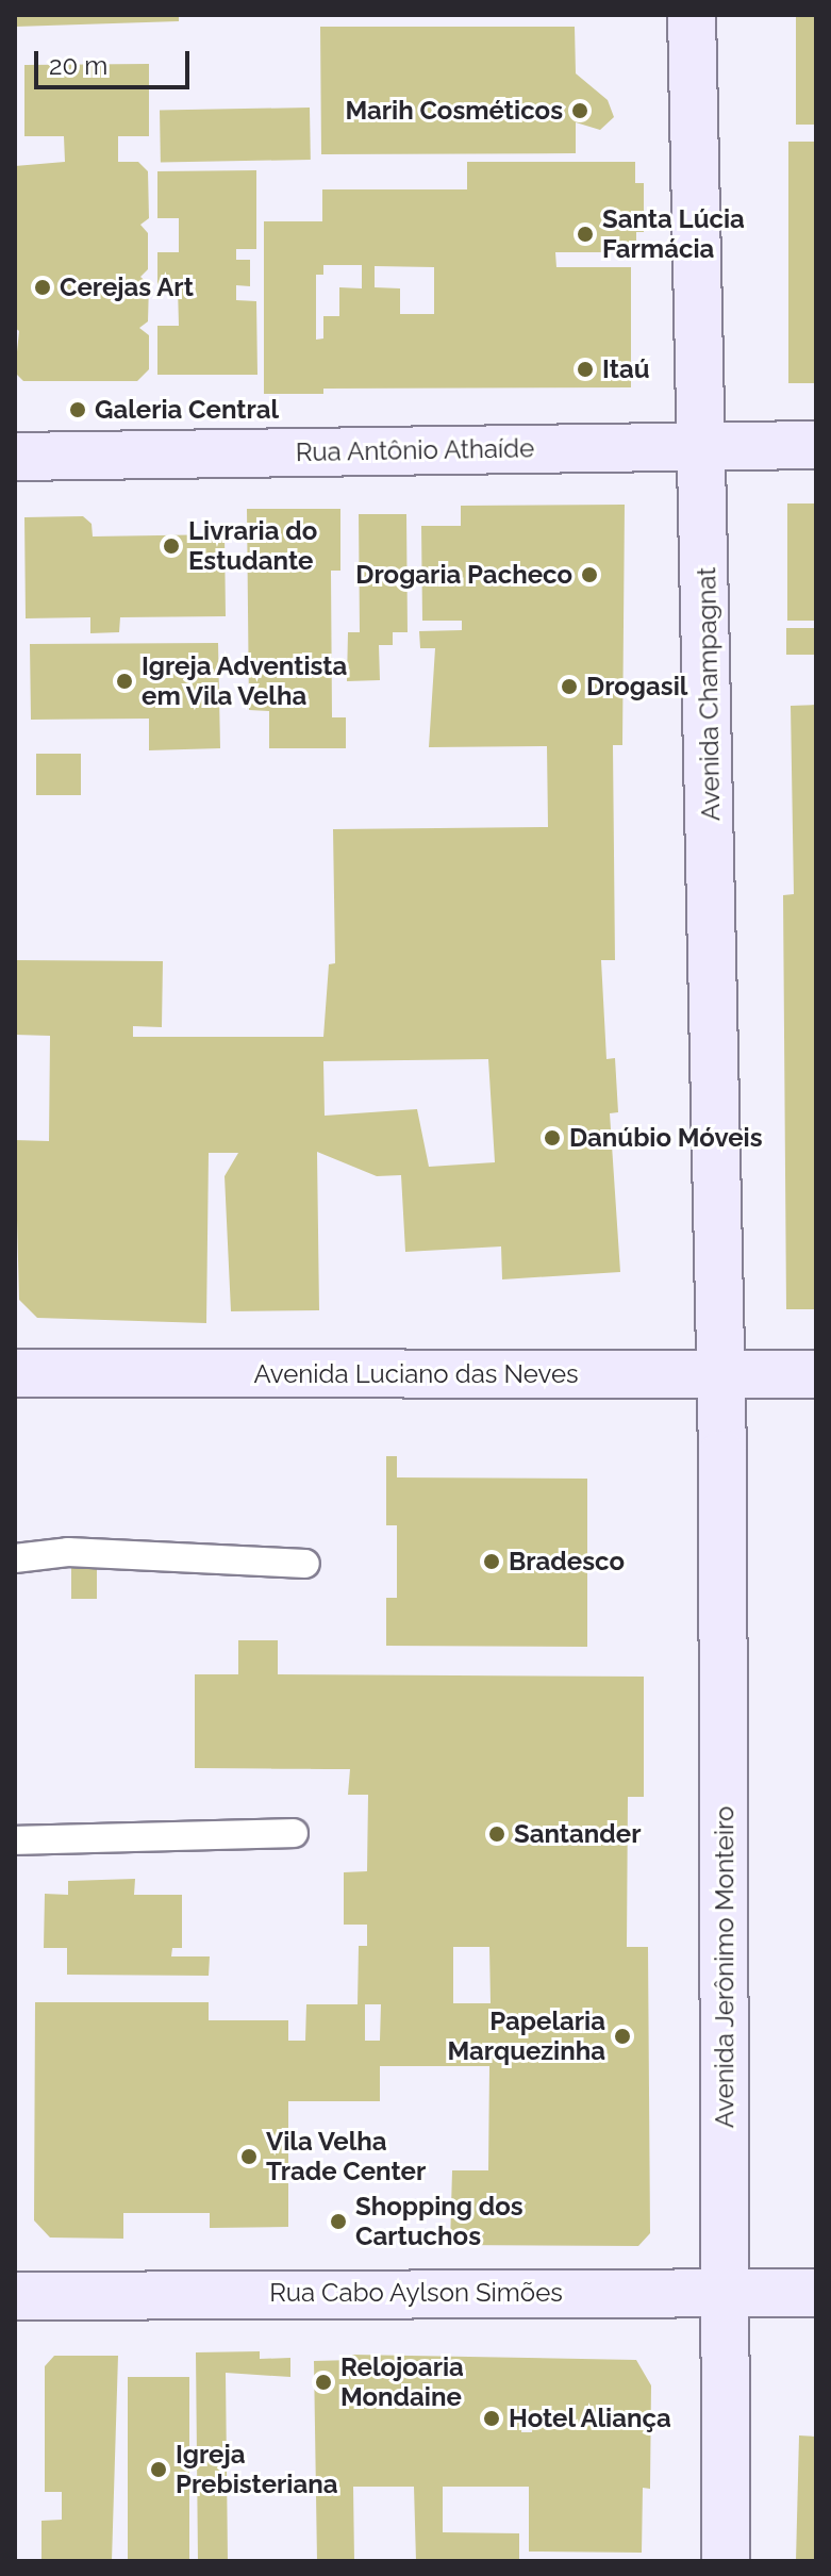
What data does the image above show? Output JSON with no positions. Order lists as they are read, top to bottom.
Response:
{
  "streets": {
    "main road": [
      "Rua Antônio Athaíde",
      "Avenida Champagnat",
      "Avenida Luciano das Neves",
      "Avenida Jerônimo Monteiro",
      "Rua Cabo Aylson Simões"
    ]
  },
  "crossings": [
    ["Rua Antônio Athaíde", "Avenida Champagnat"],
    ["Avenida Champagnat", "Avenida Luciano das Neves"],
    ["Avenida Champagnat", "Avenida Jerônimo Monteiro"],
    ["Avenida Luciano das Neves", "Avenida Jerônimo Monteiro"],
    ["Avenida Jerônimo Monteiro", "Rua Cabo Aylson Simões"]
  ],
  "places": [
    "Marih Cosméticos",
    "Santa Lúcia Farmácia",
    "Cerejas Art",
    "Itaú",
    "Galeria Central",
    "Livraria do Estudante",
    "Drogaria Pacheco",
    "Igreja Adventista em Vila Velha",
    "Drogasil",
    "Danúbio Móveis",
    "Bradesco",
    "Santander",
    "Papelaria Marquezinha",
    "Vila Velha Trade Center",
    "Shopping dos Cartuchos",
    "Relojoaria Mondaine",
    "Hotel Aliança",
    "Igreja Prebisteriana"
  ],
  "scale_bar": "20 m"
}
